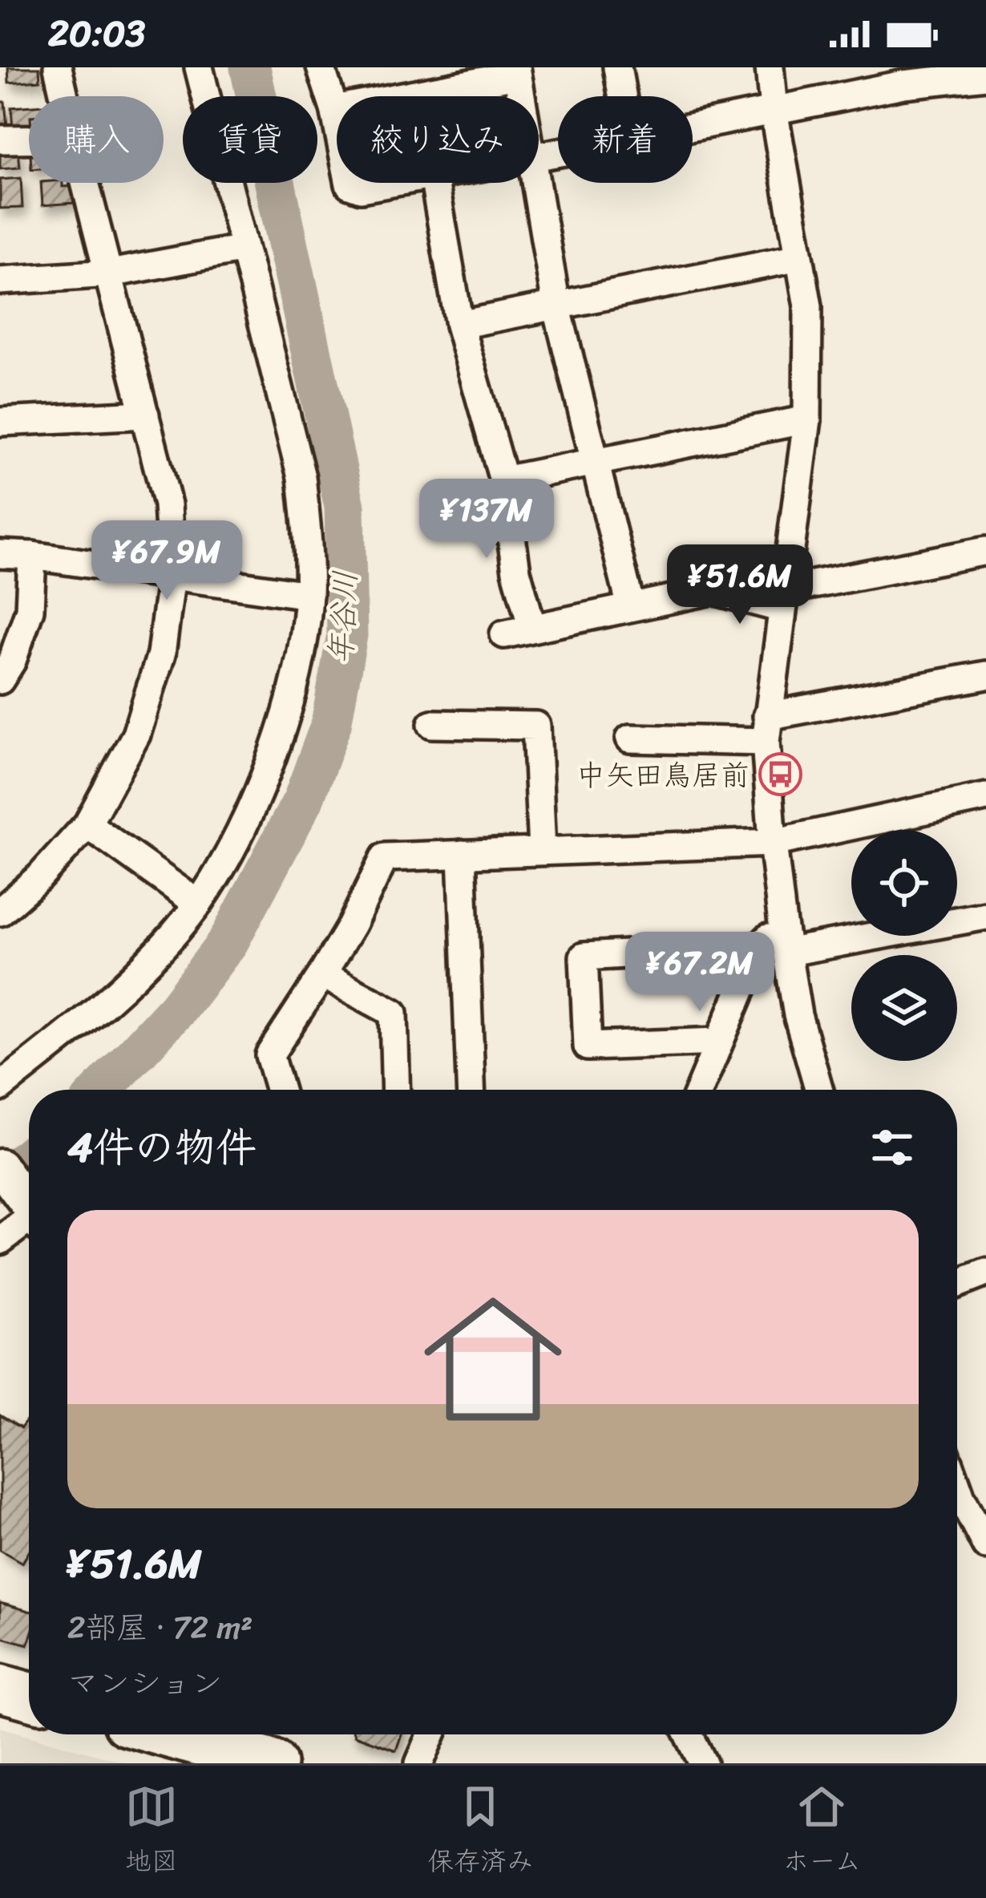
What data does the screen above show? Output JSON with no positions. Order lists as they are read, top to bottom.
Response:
{
  "water": ["年谷川"],
  "places": {
    "bus stop": ["中矢田鳥居前"]
  },
  "page": {
    "status": "20:03",
    "chip": [
      "購入",
      "賃貸",
      "絞り込み",
      "新着"
    ],
    "price": [
      "¥137M",
      "¥67.9M",
      "¥51.6M",
      "¥67.2M"
    ],
    "heading": "4件の物件",
    "list": [
      {
        "name": "¥51.6M",
        "note": "2部屋 · 72 m² · マンション"
      }
    ],
    "tabs": ["地図", "保存済み", "ホーム"]
  }
}
